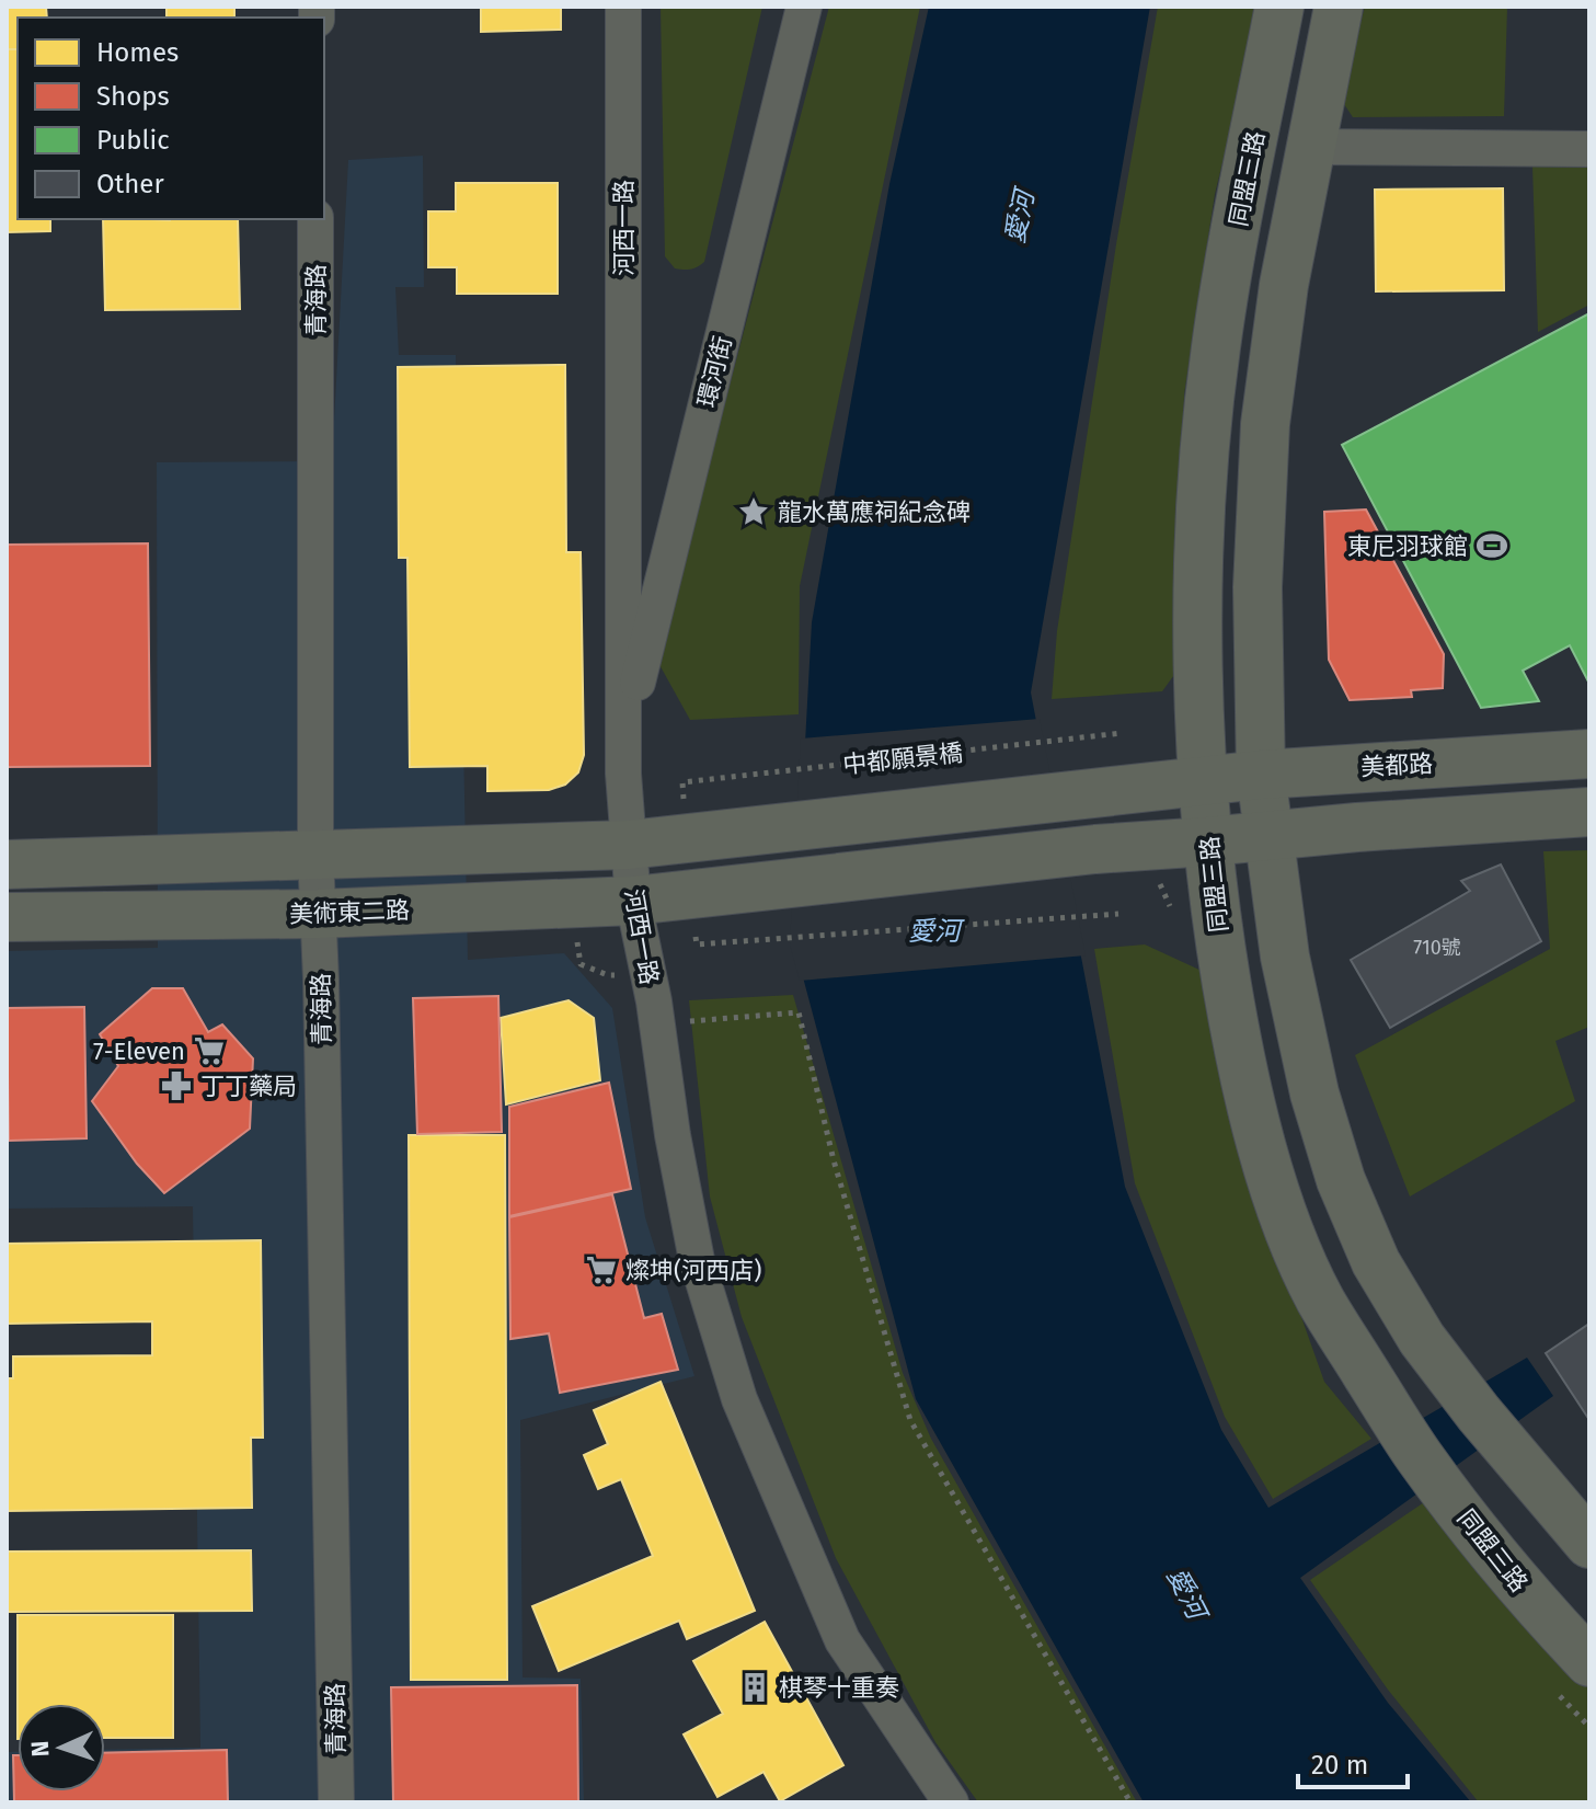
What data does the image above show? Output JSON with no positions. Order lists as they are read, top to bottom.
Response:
{
  "streets": {
    "street": [
      "同盟三路",
      "河西一路",
      "青海路",
      "環河街",
      "美都路",
      "美術東二路"
    ],
    "path": ["中都願景橋"]
  },
  "crossings": [
    ["同盟三路", "美都路"],
    ["同盟三路", "美術東二路"],
    ["河西一路", "環河街"],
    ["河西一路", "美術東二路"],
    ["青海路", "美術東二路"]
  ],
  "water": ["愛河"],
  "places": {
    "place": ["龍水萬應祠紀念碑"],
    "sports": ["東尼羽球館"],
    "supermarket": ["7-Eleven", "燦坤(河西店)"],
    "pharmacy": ["丁丁藥局"],
    "building": ["棋琴十重奏"]
  },
  "house_numbers": ["710號"],
  "legend": [
    "Homes",
    "Shops",
    "Public",
    "Other"
  ],
  "scale_bar": "20 m",
  "north": "left"
}
